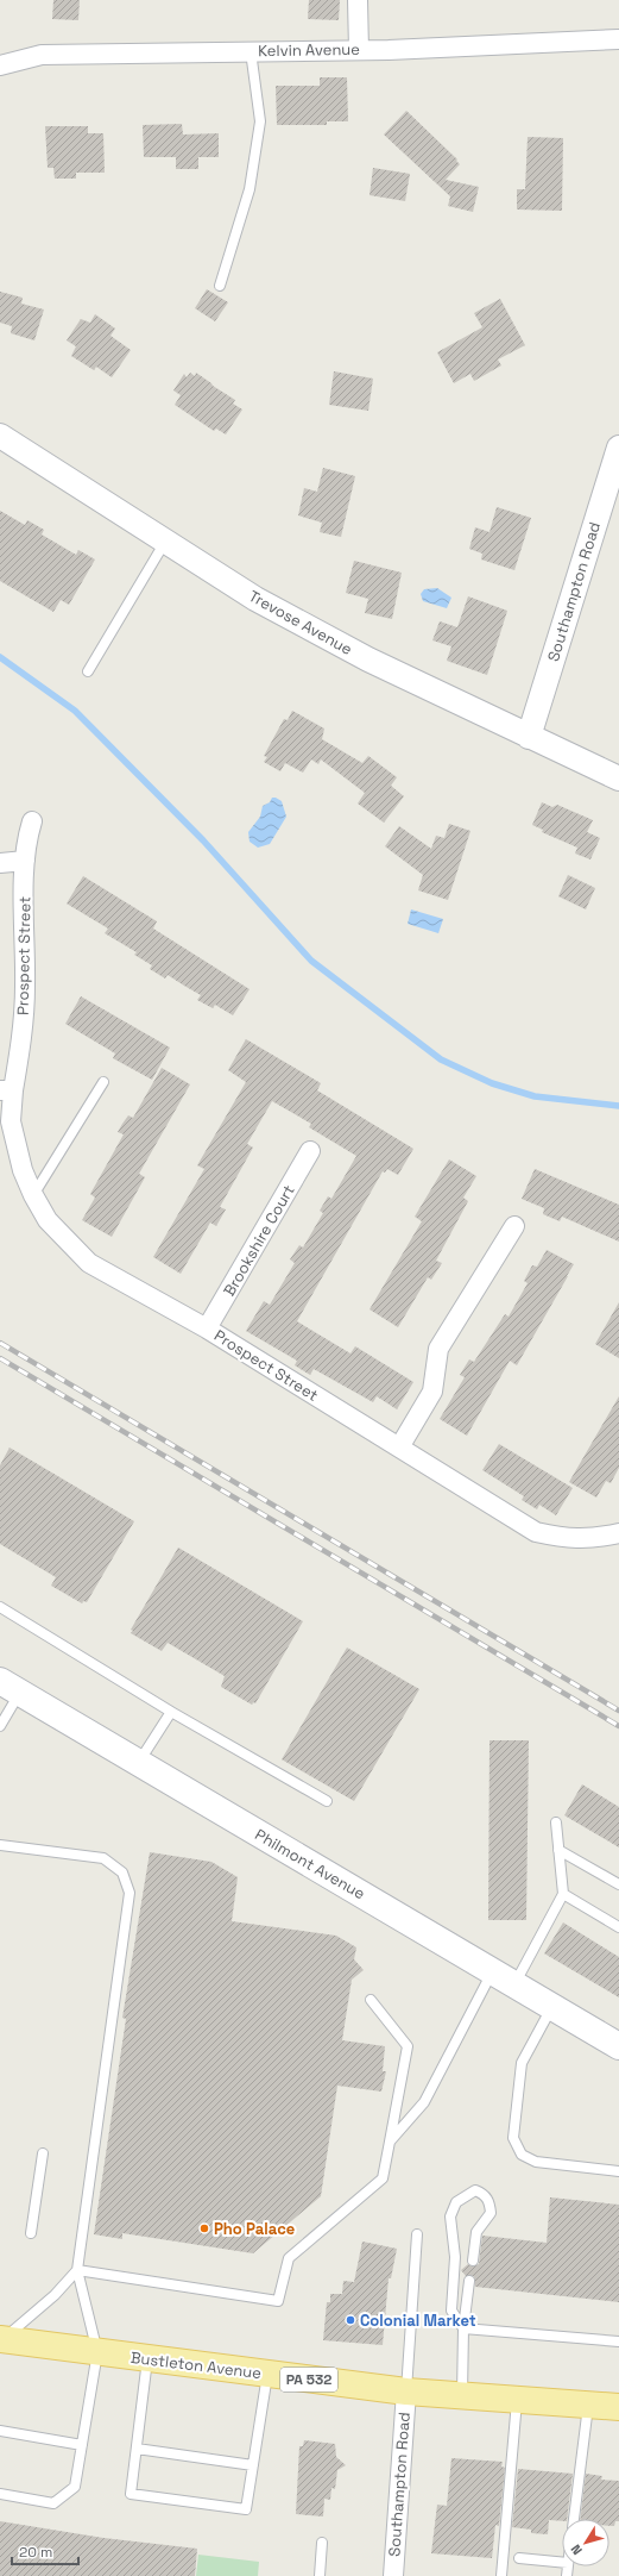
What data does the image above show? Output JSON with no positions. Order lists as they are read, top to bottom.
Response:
{
  "streets": {
    "main road": ["Philmont Avenue", "Bustleton Avenue", "PA 532"],
    "street": [
      "Kelvin Avenue",
      "Southampton Road",
      "Trevose Avenue",
      "Prospect Street",
      "Brookshire Court"
    ]
  },
  "crossings": [
    ["Southampton Road", "Trevose Avenue"],
    ["Southampton Road", "Bustleton Avenue"],
    ["Prospect Street", "Brookshire Court"]
  ],
  "places": ["Pho Palace", "Colonial Market"],
  "scale_bar": "20 m",
  "north": "bottom left"
}
